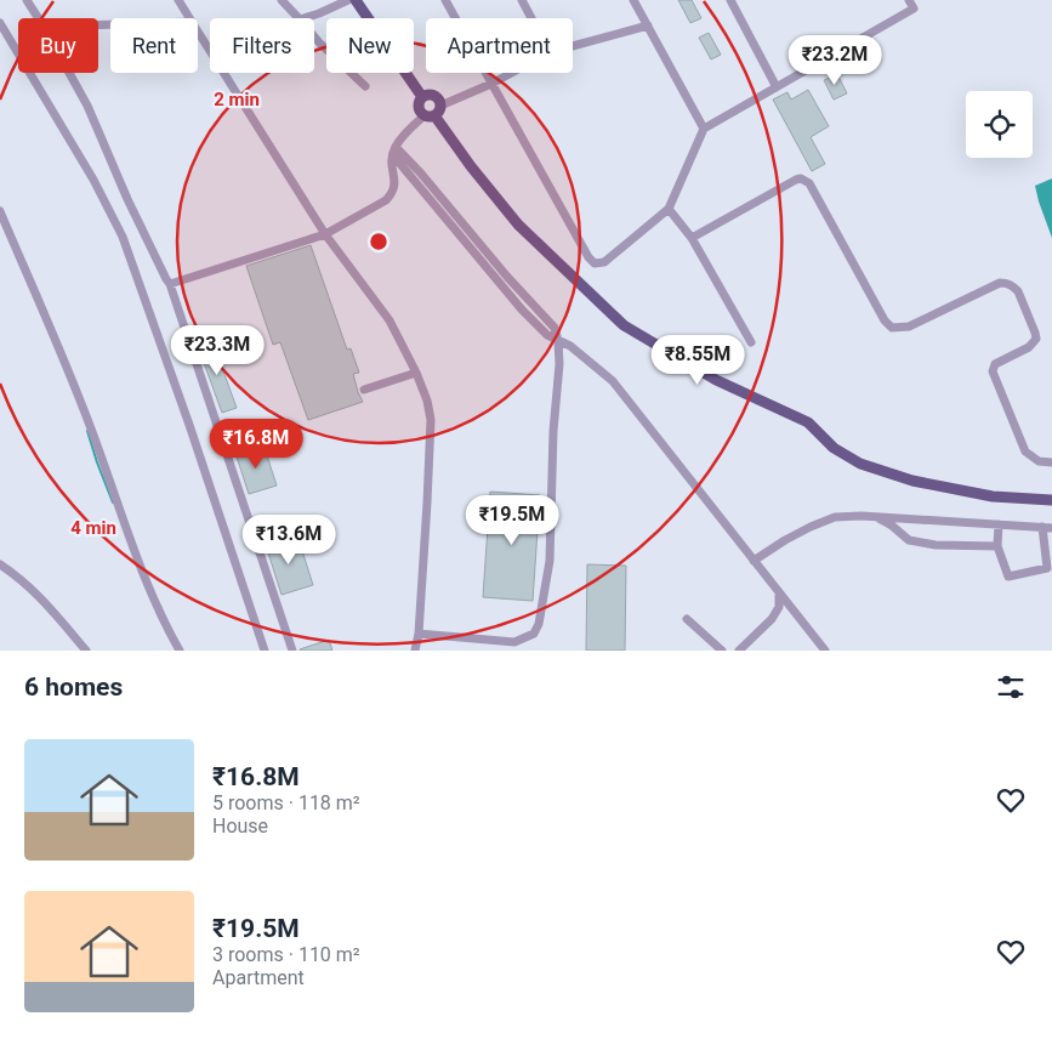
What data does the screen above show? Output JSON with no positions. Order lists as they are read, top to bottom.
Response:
{
  "page": {
    "chip": [
      "Buy",
      "Rent",
      "Filters",
      "New",
      "Apartment"
    ],
    "price": [
      "₹23.2M",
      "₹23.3M",
      "₹8.55M",
      "₹16.8M",
      "₹19.5M",
      "₹13.6M"
    ],
    "heading": "6 homes",
    "list": [
      {
        "name": "₹16.8M",
        "note": "5 rooms · 118 m² · House"
      },
      {
        "name": "₹19.5M",
        "note": "3 rooms · 110 m² · Apartment"
      }
    ]
  },
  "rings": ["2 min", "4 min"]
}
